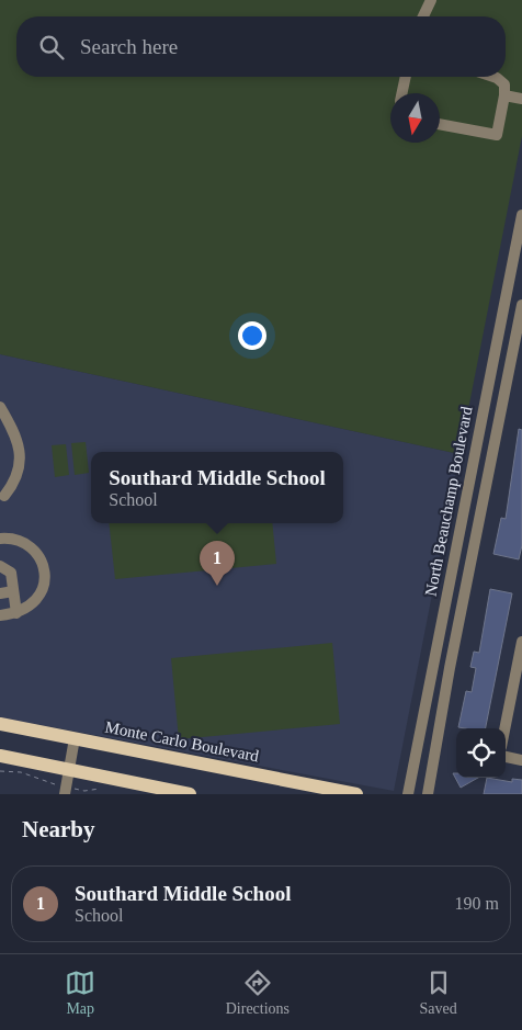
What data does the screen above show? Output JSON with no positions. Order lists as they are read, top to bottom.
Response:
{
  "streets": {
    "main road": ["Monte Carlo Boulevard"],
    "street": ["North Beauchamp Boulevard"]
  },
  "north": "bottom",
  "page": {
    "search": "Search here",
    "popup": ["Southard Middle School", "School"],
    "pins": "1",
    "heading": "Nearby",
    "list": [
      {
        "mark": "1",
        "name": "Southard Middle School",
        "note": "School",
        "value": "190 m"
      }
    ],
    "nav": ["Map", "Directions", "Saved"]
  }
}
